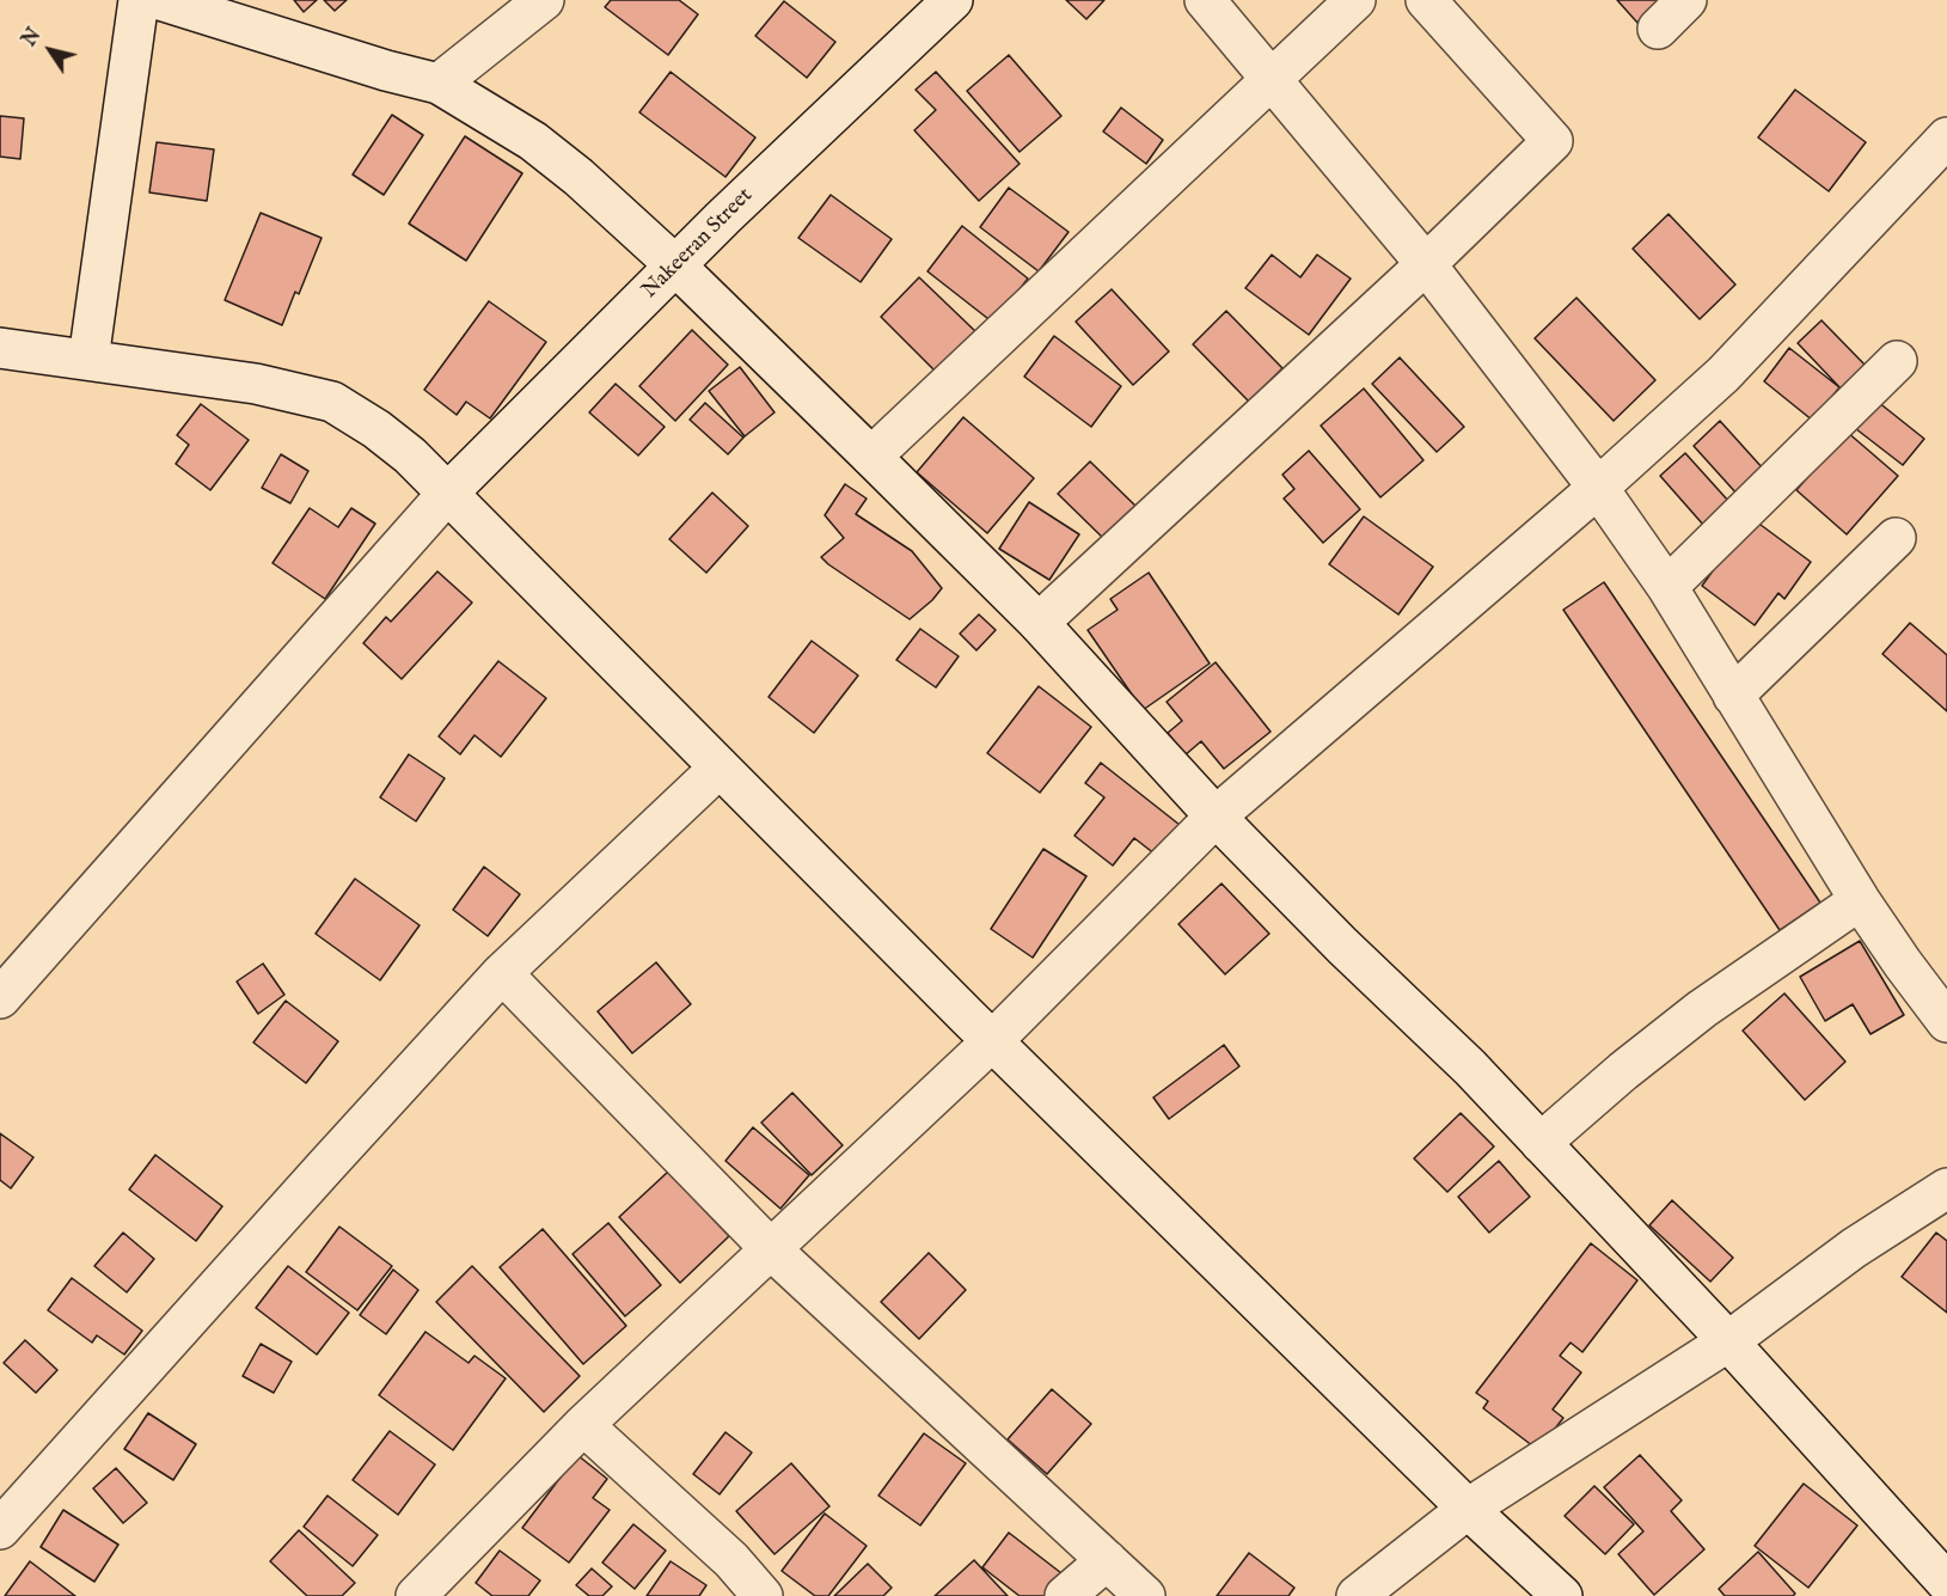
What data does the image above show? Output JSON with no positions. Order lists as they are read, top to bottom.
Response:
{
  "streets": {
    "street": ["Nakeeran Street"]
  },
  "north": "top left"
}
